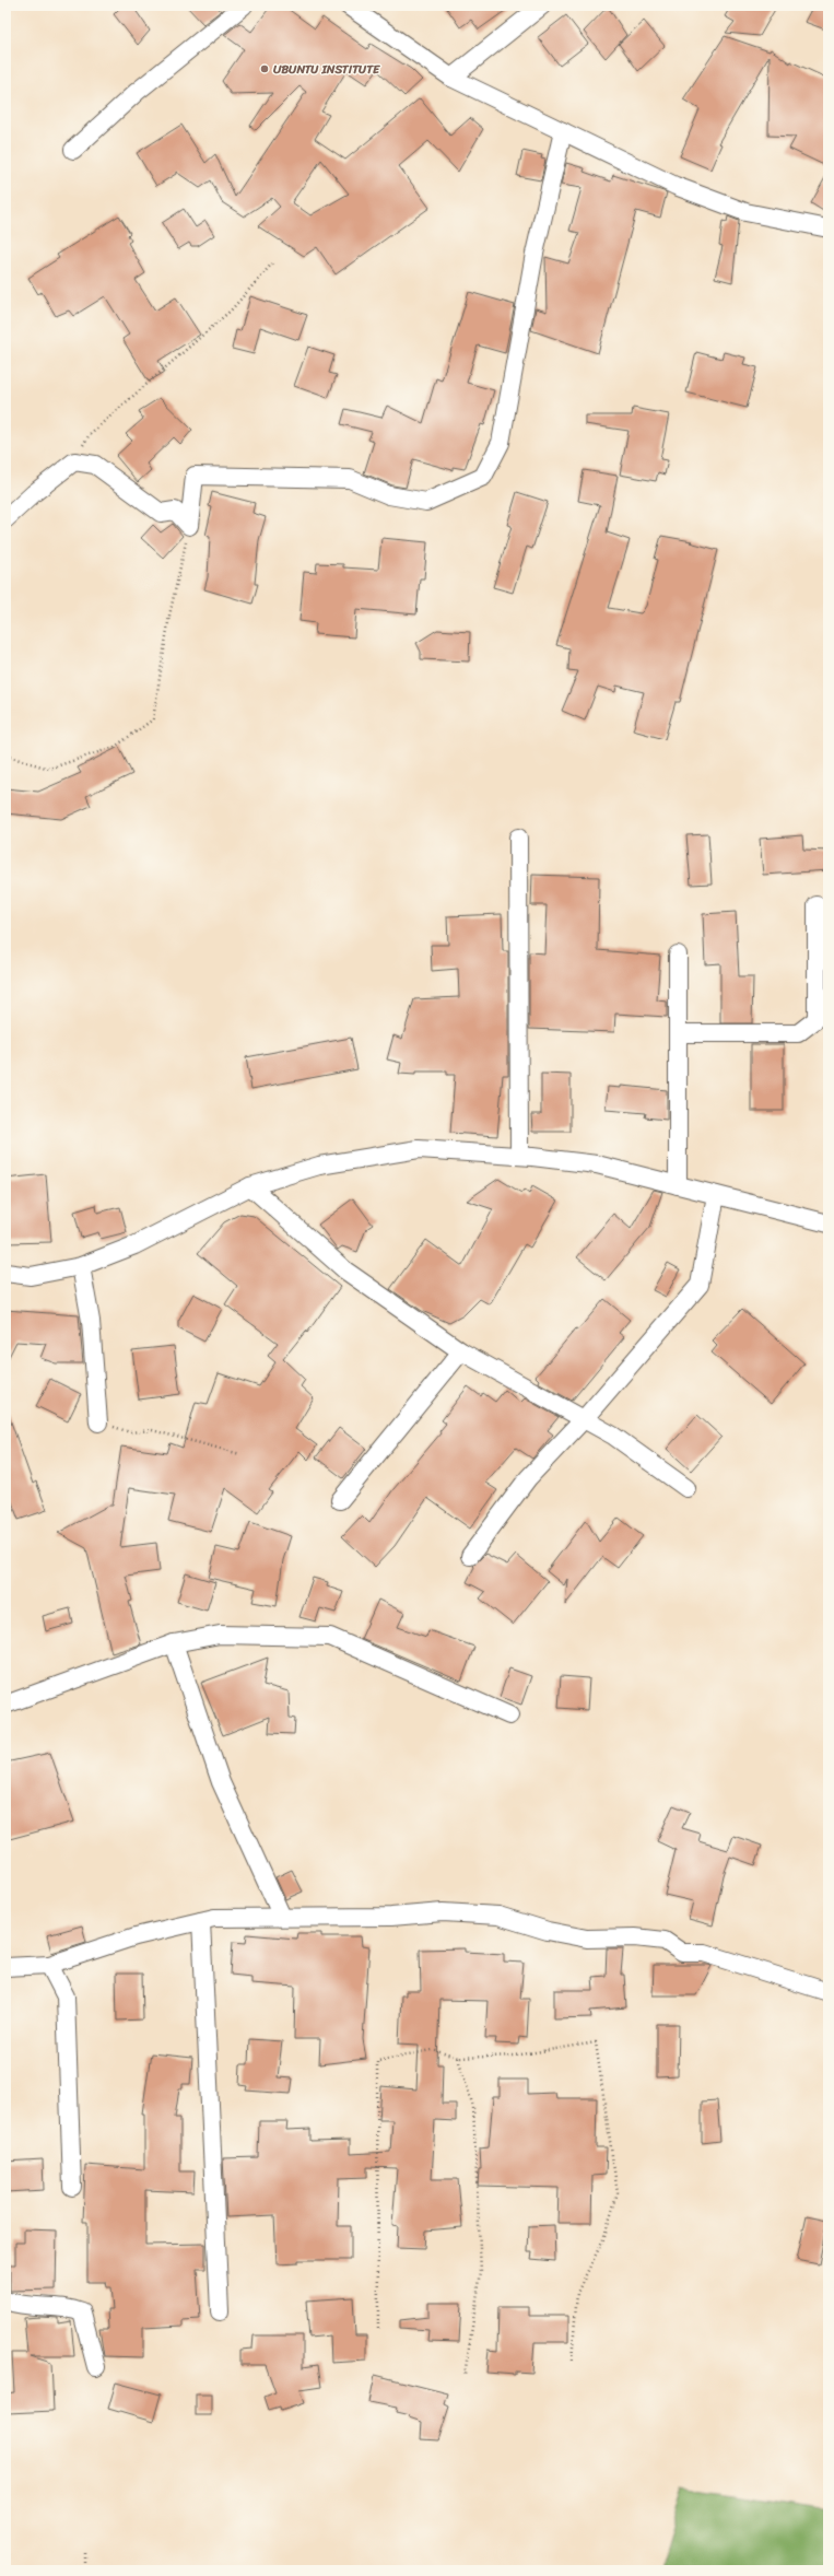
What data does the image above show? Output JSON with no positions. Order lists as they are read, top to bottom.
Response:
{
  "places": ["UBUNTU INSTITUTE"]
}
